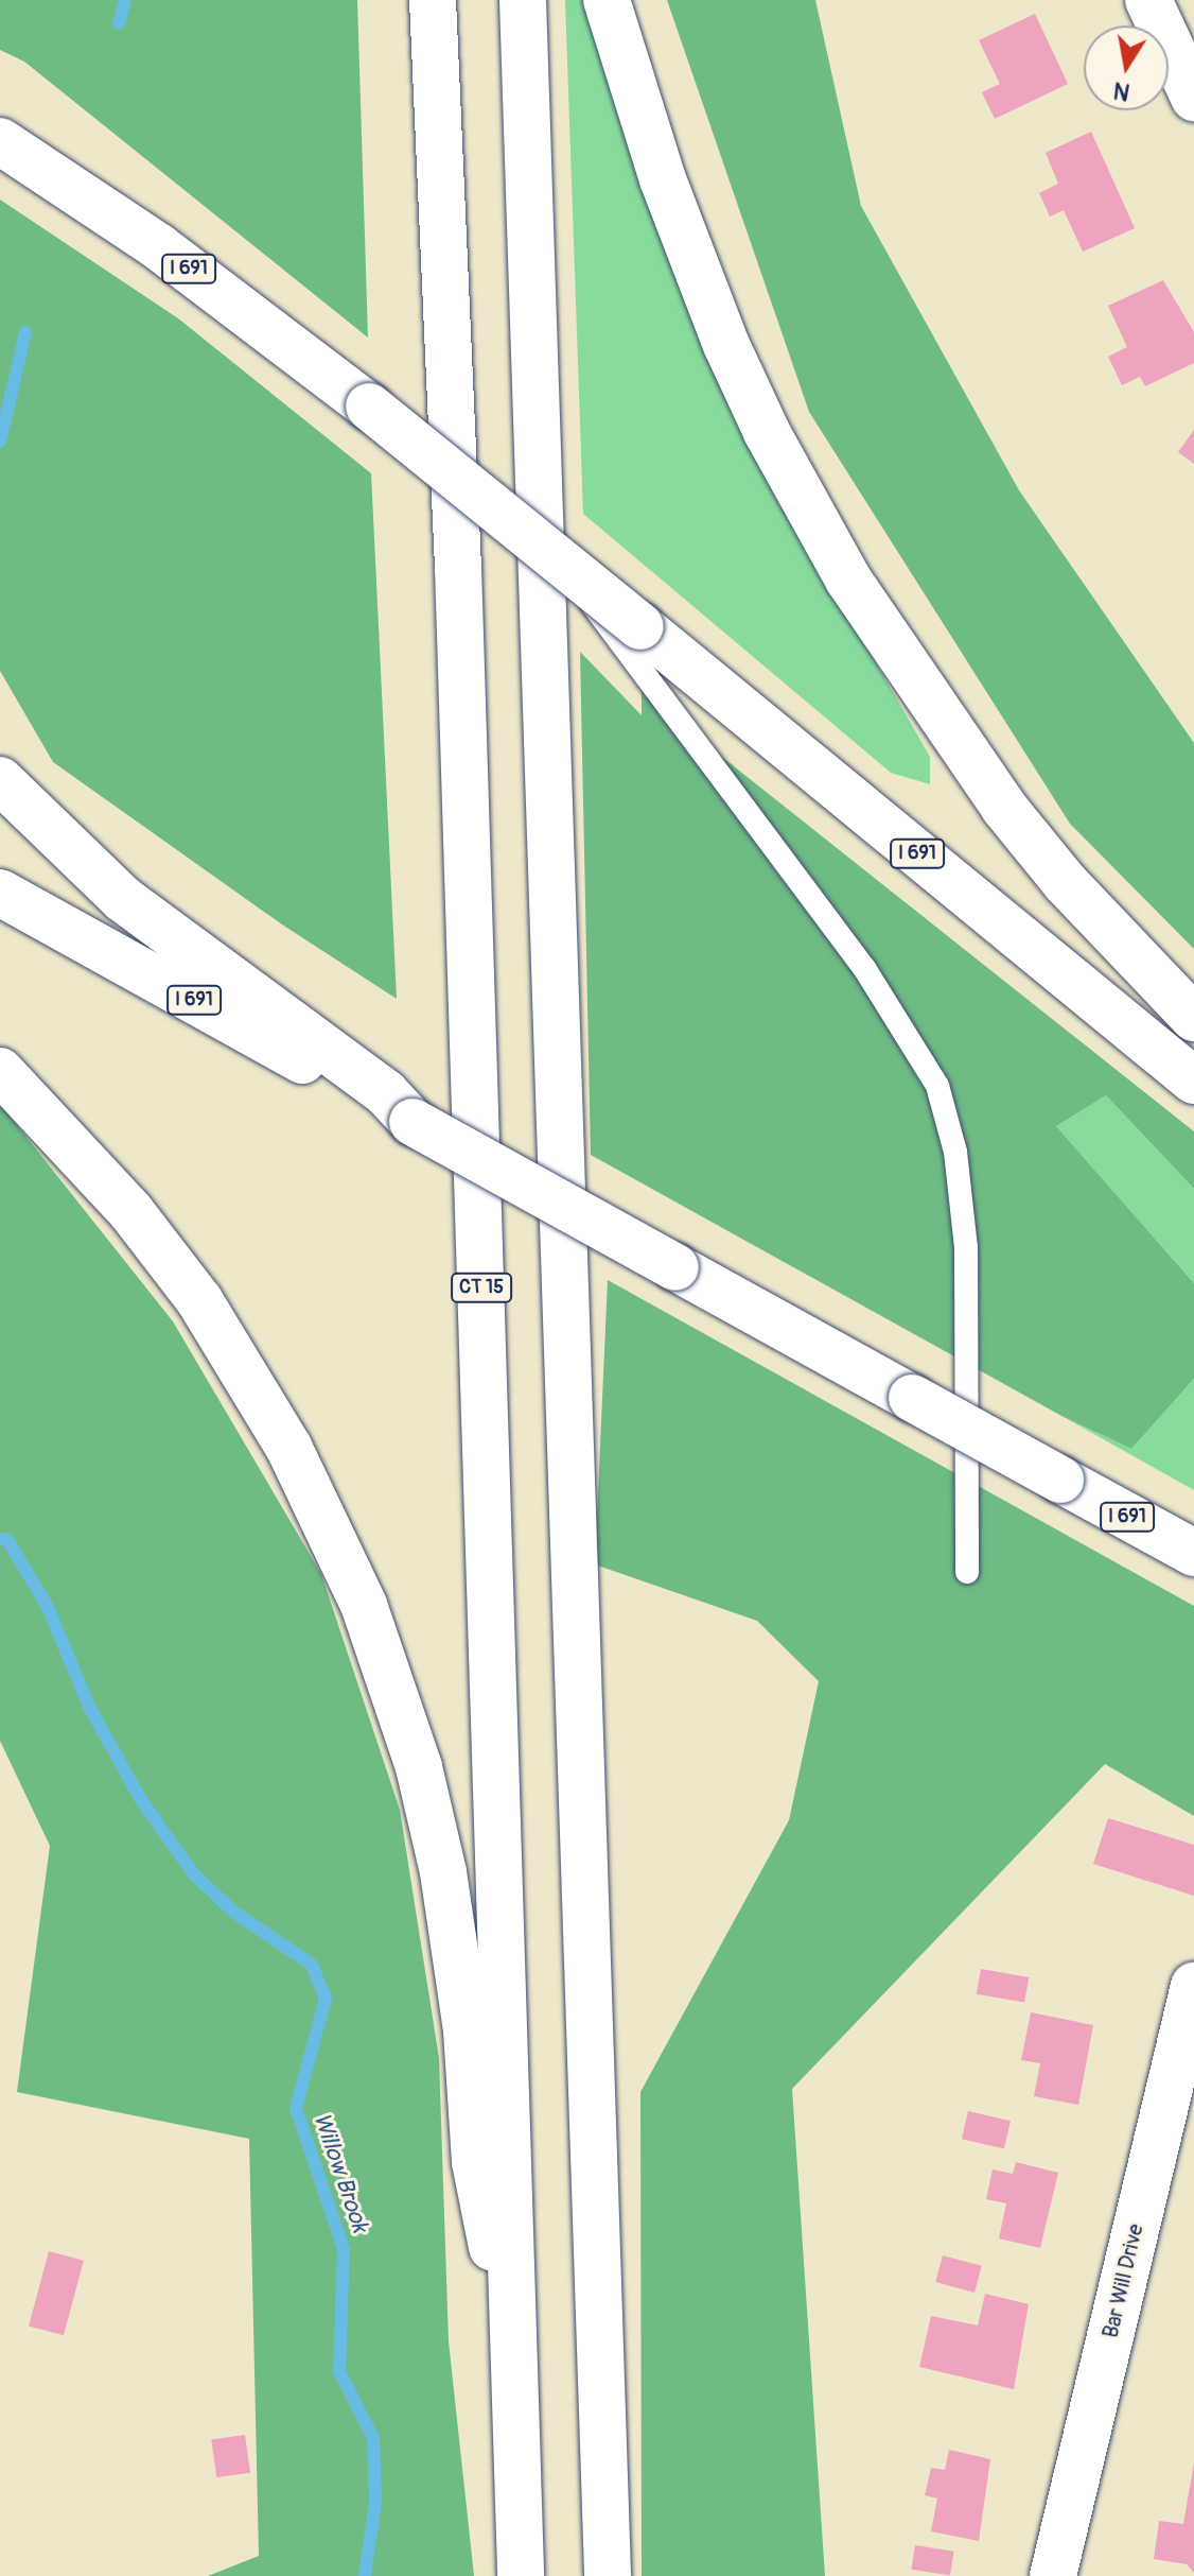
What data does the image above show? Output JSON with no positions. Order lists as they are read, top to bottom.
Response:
{
  "streets": {
    "main road": ["I 691", "CT 15", "Bar Will Drive"]
  },
  "water": ["Willow Brook"],
  "north": "bottom"
}
